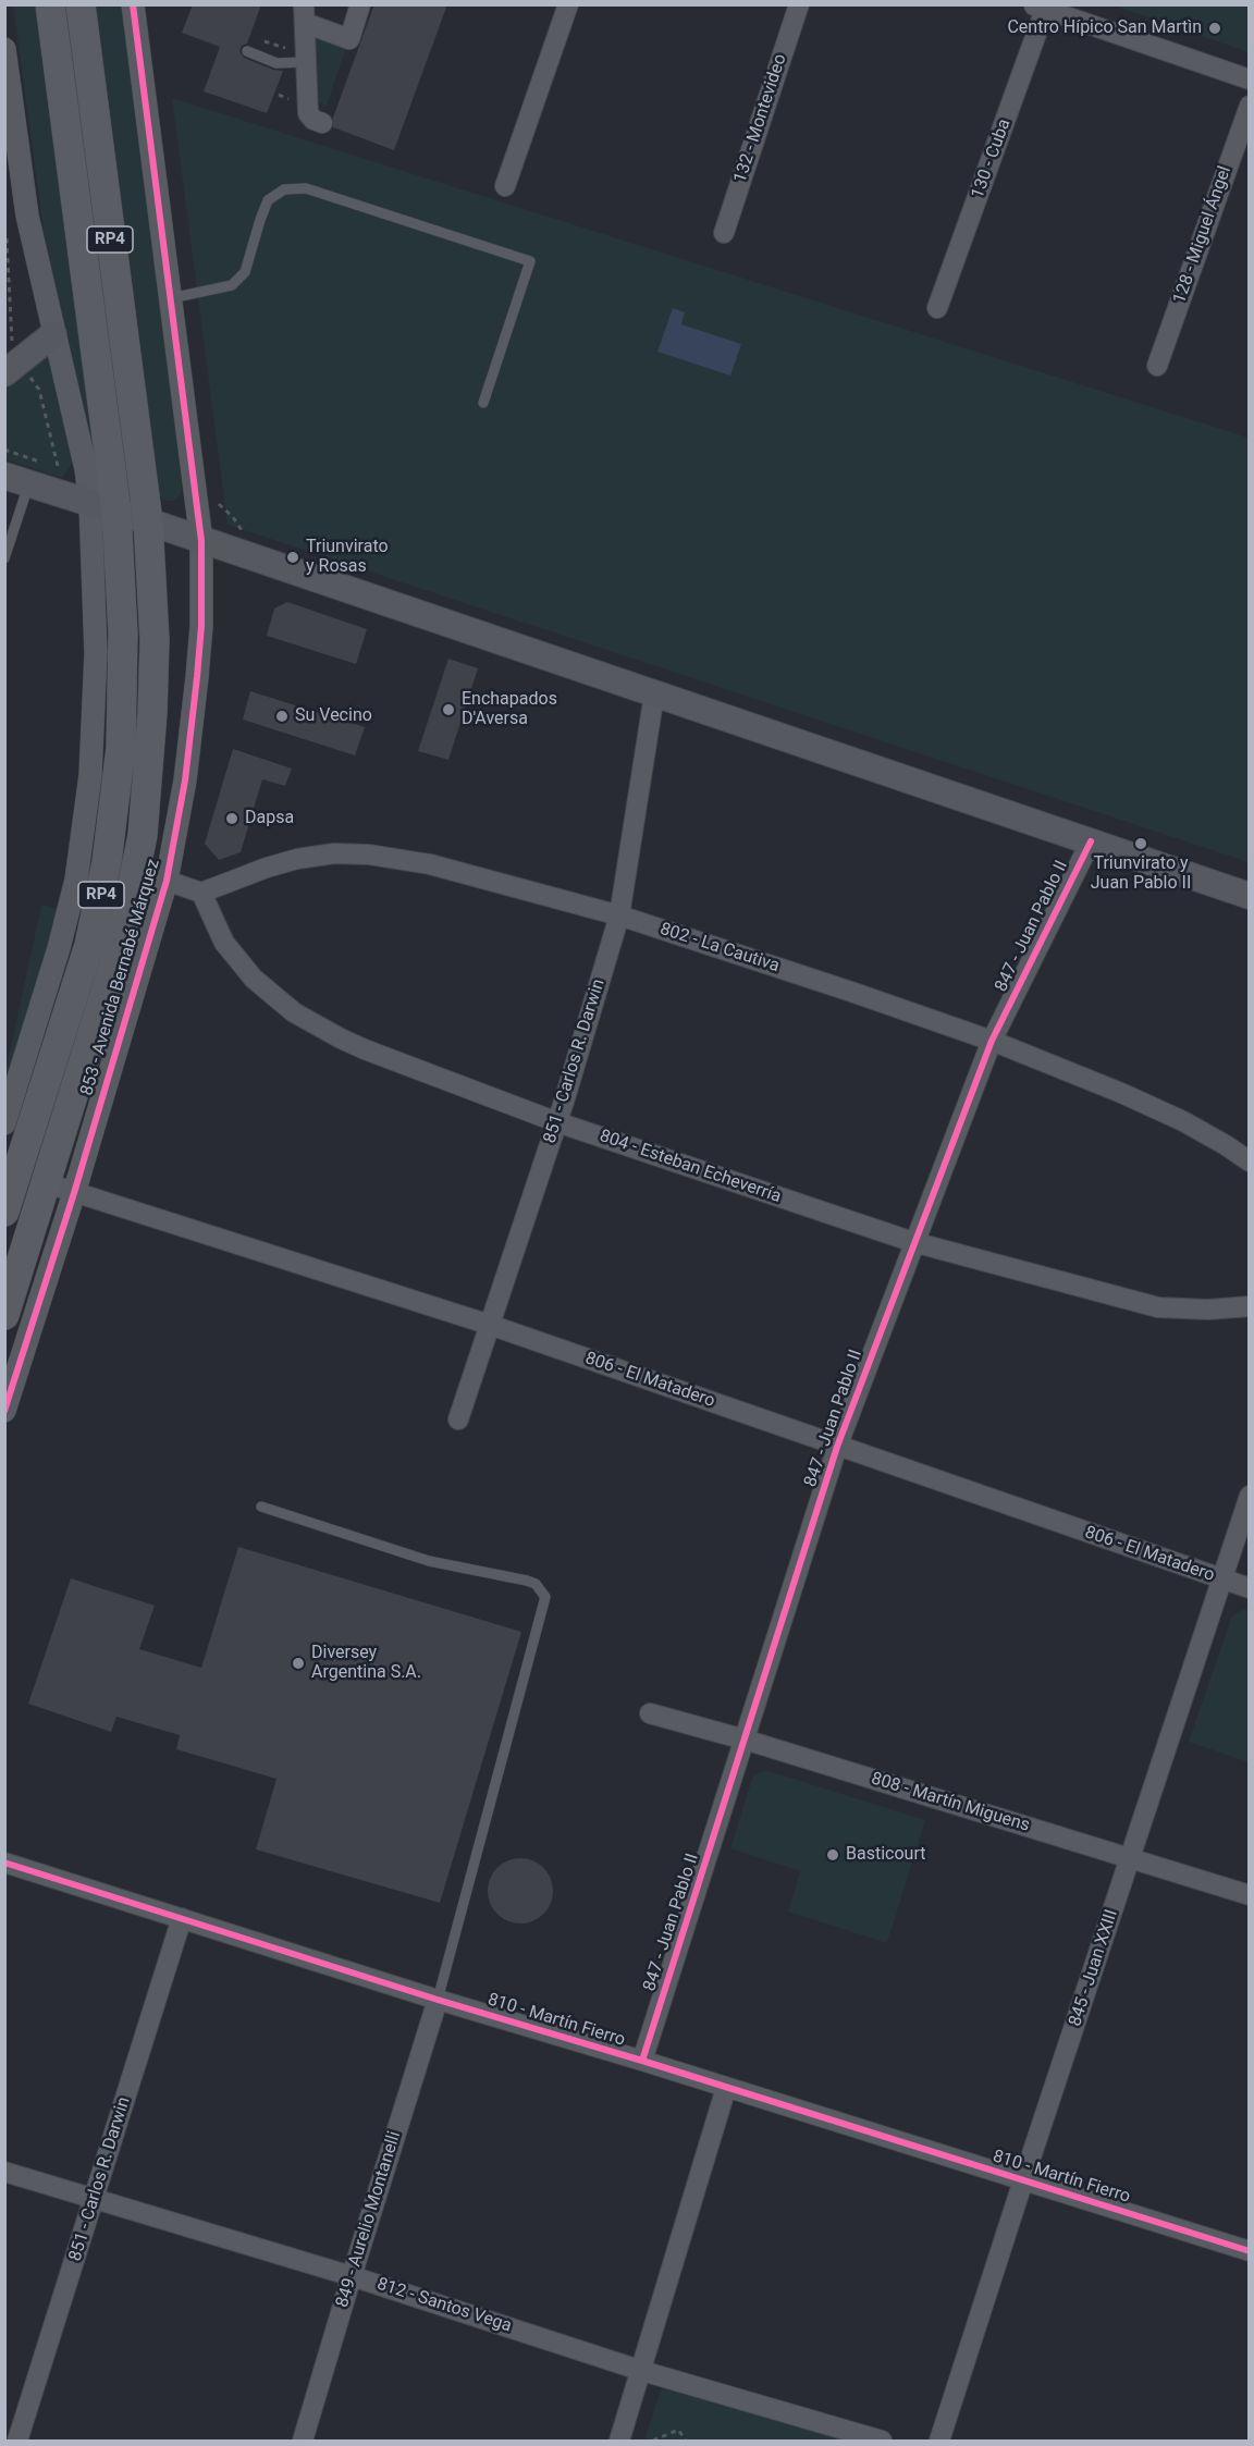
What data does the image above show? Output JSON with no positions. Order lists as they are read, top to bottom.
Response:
{
  "streets": {
    "main road": ["RP4", "853 - Avenida Bernabé Márquez"],
    "street": [
      "132 - Montevideo",
      "130 - Cuba",
      "128 - Miguel Ángel",
      "847 - Juan Pablo II",
      "802 - La Cautiva",
      "851 - Carlos R. Darwin",
      "804 - Esteban Echeverría",
      "806 - El Matadero",
      "808 - Martín Miguens",
      "845 - Juan XXIII",
      "810 - Martín Fierro",
      "849 - Aurelio Montanelli",
      "812 - Santos Vega"
    ]
  },
  "crossings": [
    ["RP4", "853 - Avenida Bernabé Márquez"],
    ["847 - Juan Pablo II", "802 - La Cautiva"],
    ["847 - Juan Pablo II", "804 - Esteban Echeverría"],
    ["847 - Juan Pablo II", "806 - El Matadero"],
    ["847 - Juan Pablo II", "808 - Martín Miguens"],
    ["847 - Juan Pablo II", "810 - Martín Fierro"],
    ["802 - La Cautiva", "851 - Carlos R. Darwin"],
    ["802 - La Cautiva", "804 - Esteban Echeverría"],
    ["853 - Avenida Bernabé Márquez", "806 - El Matadero"],
    ["851 - Carlos R. Darwin", "804 - Esteban Echeverría"],
    ["851 - Carlos R. Darwin", "806 - El Matadero"],
    ["851 - Carlos R. Darwin", "810 - Martín Fierro"],
    ["851 - Carlos R. Darwin", "812 - Santos Vega"],
    ["806 - El Matadero", "845 - Juan XXIII"],
    ["808 - Martín Miguens", "845 - Juan XXIII"],
    ["845 - Juan XXIII", "810 - Martín Fierro"],
    ["810 - Martín Fierro", "849 - Aurelio Montanelli"],
    ["849 - Aurelio Montanelli", "812 - Santos Vega"]
  ],
  "places": [
    "Centro Hípico San Martìn",
    "Triunvirato y Rosas",
    "Enchapados D'Aversa",
    "Su Vecino",
    "Dapsa",
    "Triunvirato y Juan Pablo II",
    "Diversey Argentina S.A.",
    "Basticourt"
  ]
}
